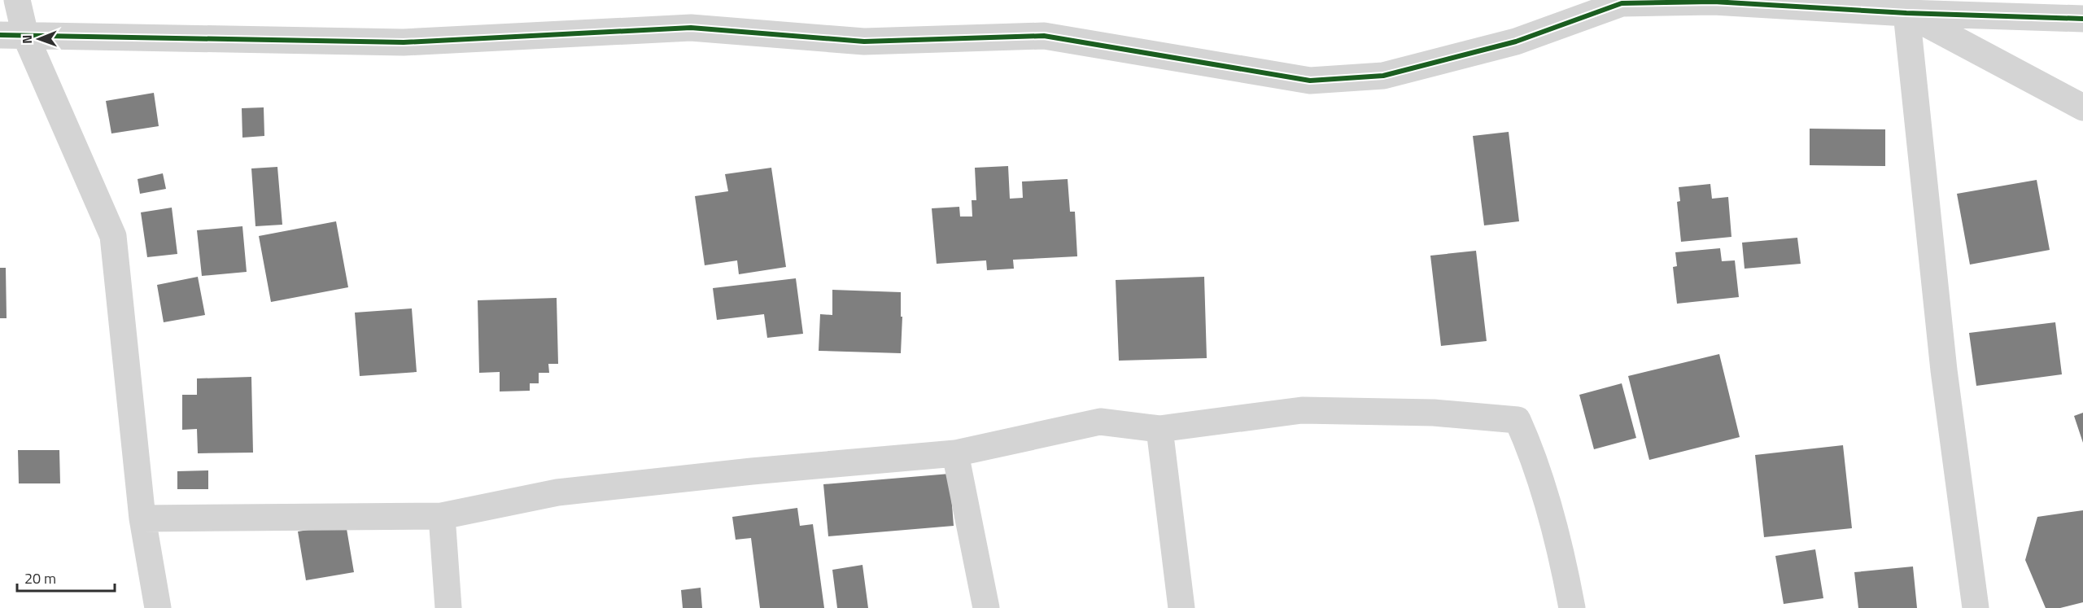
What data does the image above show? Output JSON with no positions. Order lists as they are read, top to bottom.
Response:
{
  "scale_bar": "20 m",
  "north": "left"
}
